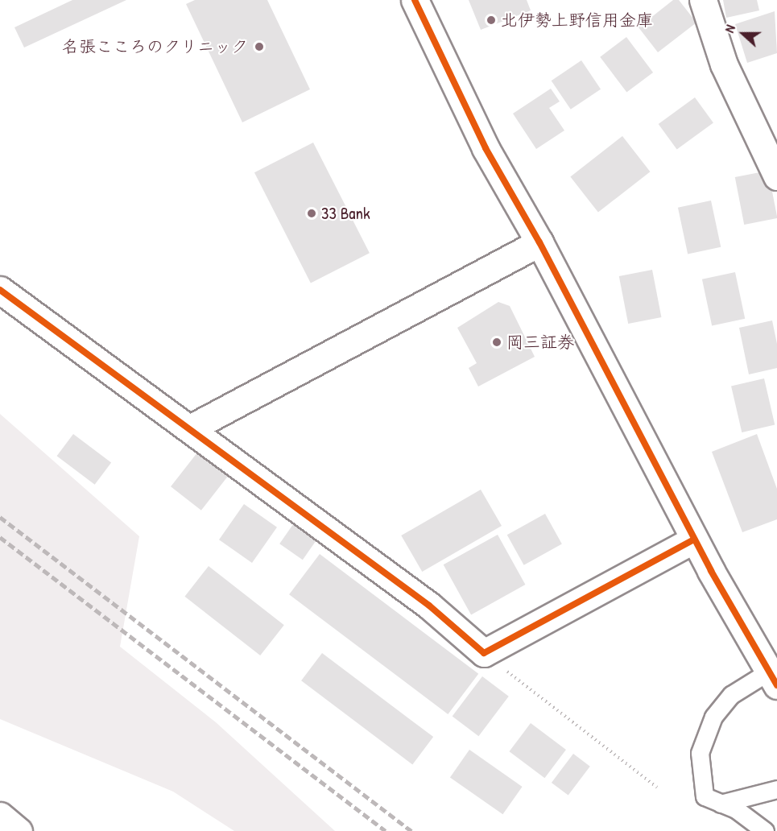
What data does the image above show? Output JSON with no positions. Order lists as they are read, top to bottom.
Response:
{
  "places": [
    "北伊勢上野信用金庫",
    "名張こころのクリニック",
    "33 Bank",
    "岡三証券"
  ],
  "north": "left"
}
